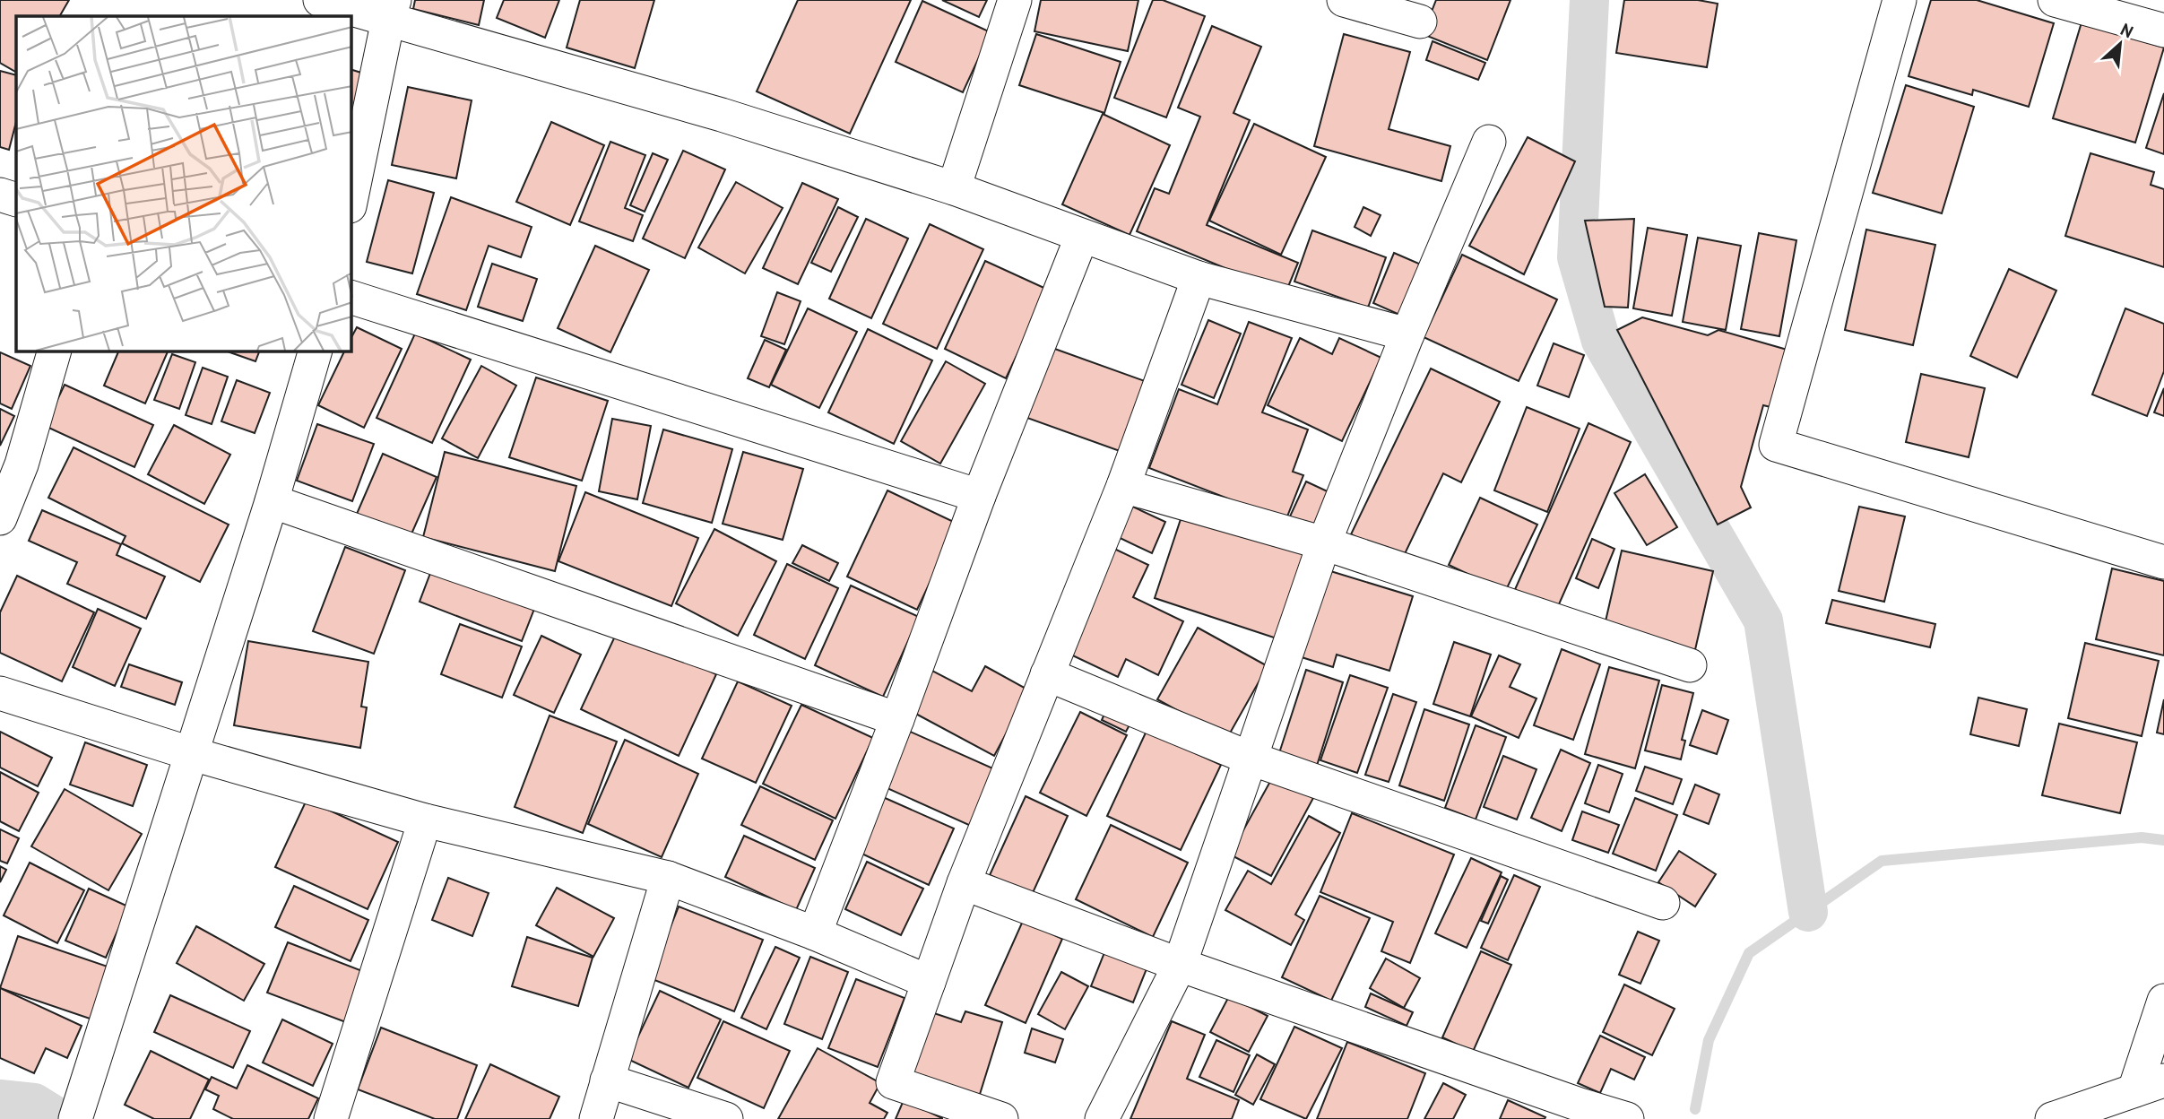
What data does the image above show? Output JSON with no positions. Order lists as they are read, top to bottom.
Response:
{
  "north": "top right"
}
